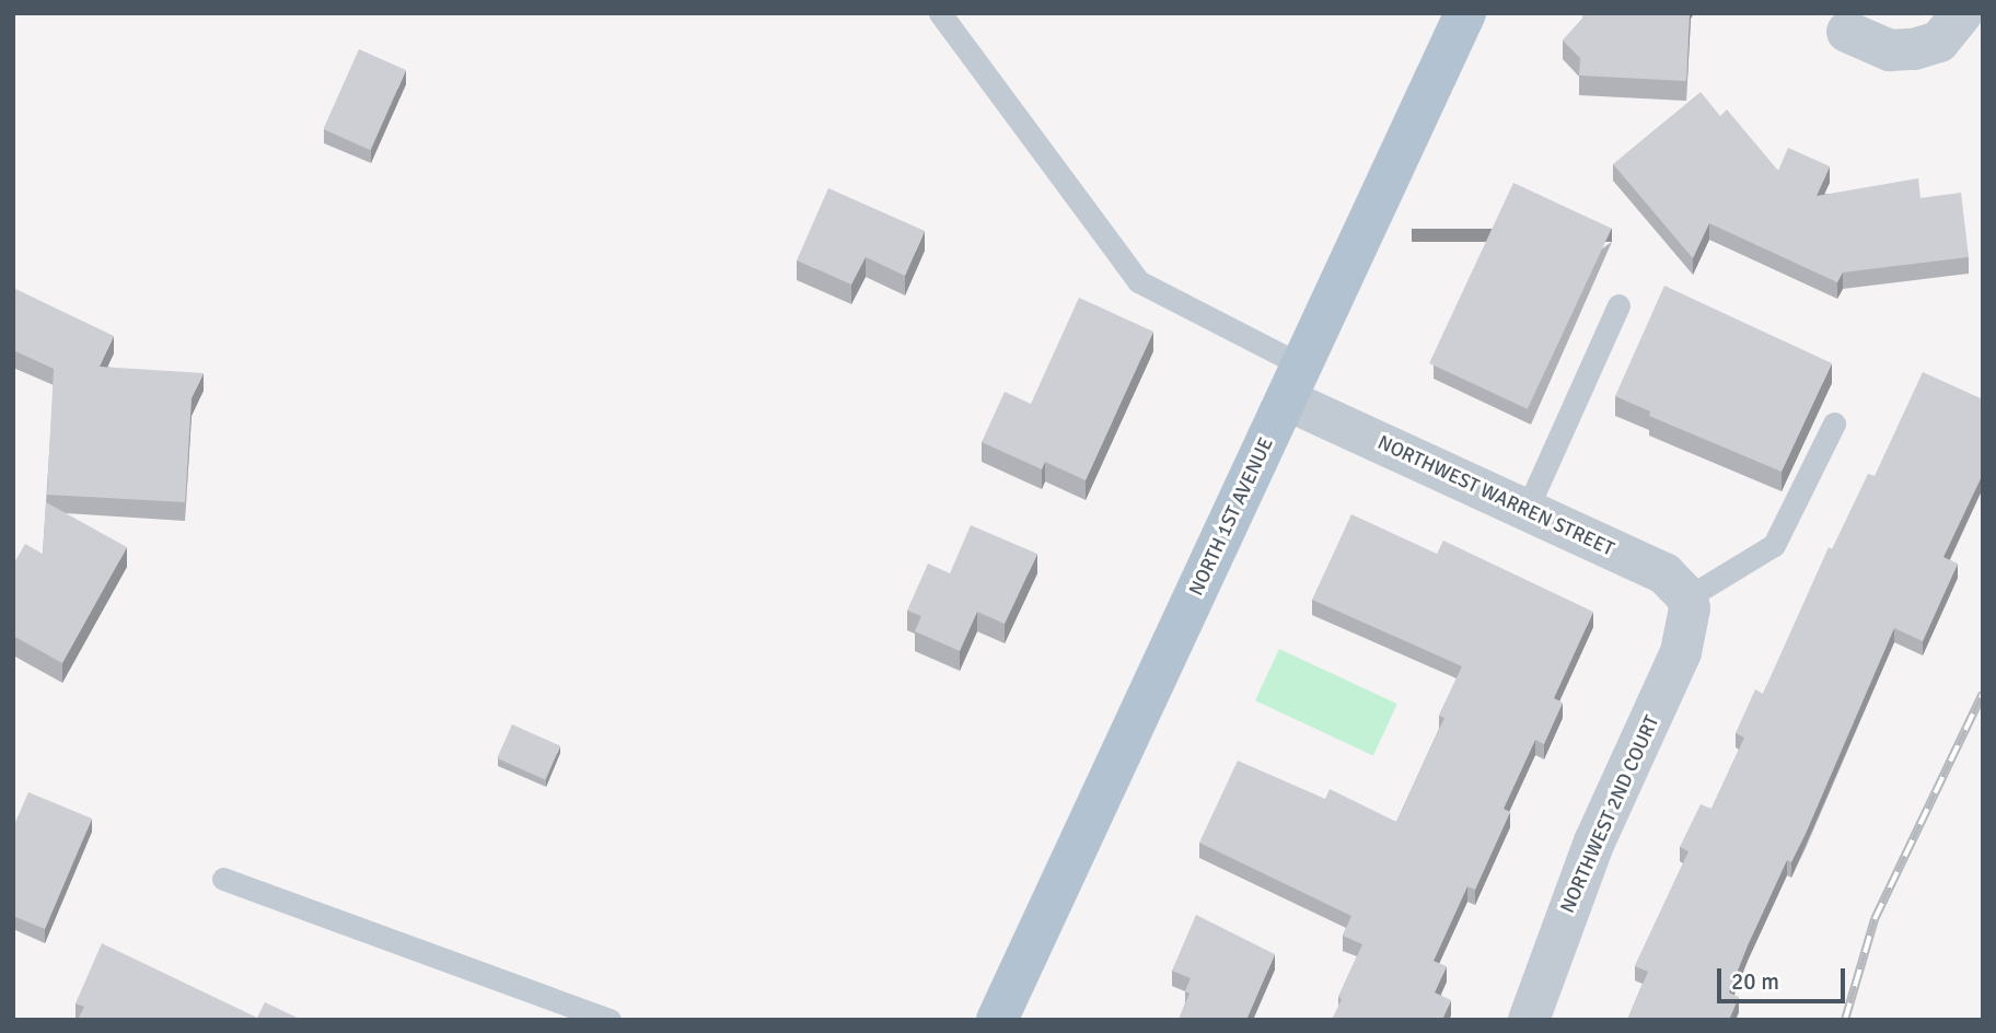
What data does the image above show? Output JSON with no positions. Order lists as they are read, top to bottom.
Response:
{
  "streets": {
    "main road": ["NORTH 1ST AVENUE"],
    "street": ["NORTHWEST WARREN STREET", "NORTHWEST 2ND COURT"]
  },
  "crossings": [
    ["NORTHWEST WARREN STREET", "NORTH 1ST AVENUE"],
    ["NORTHWEST WARREN STREET", "NORTHWEST 2ND COURT"]
  ],
  "scale_bar": "20 m"
}
